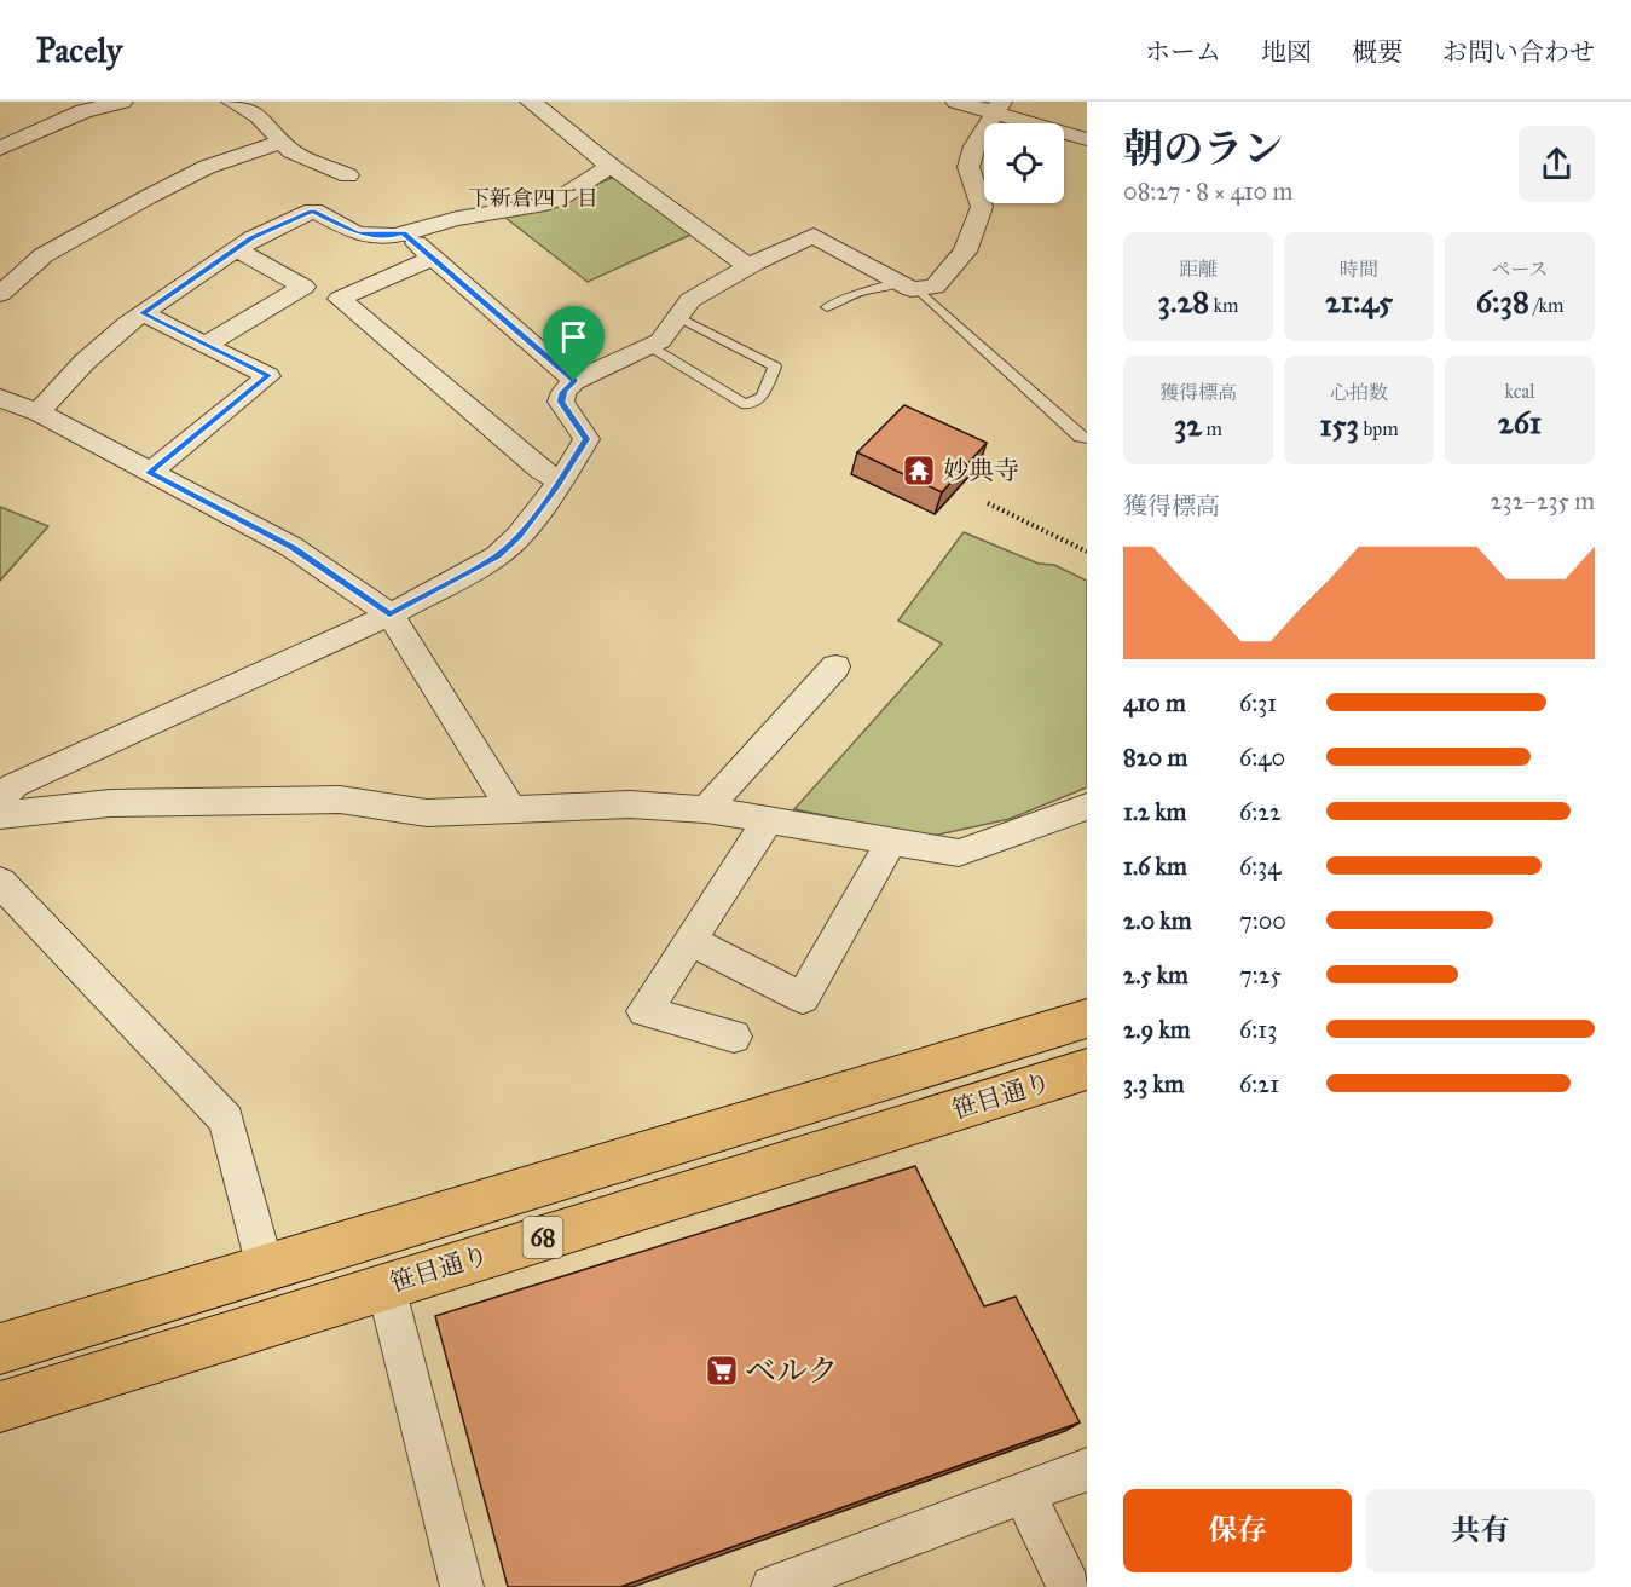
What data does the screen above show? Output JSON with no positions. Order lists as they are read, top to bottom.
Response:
{
  "streets": {
    "main road": ["笹目通り", "68"]
  },
  "districts": ["下新倉四丁目"],
  "places": {
    "temple": ["妙典寺"],
    "supermarket": ["ベルク"]
  },
  "page": {
    "header": "Pacely",
    "nav": [
      "ホーム",
      "地図",
      "概要",
      "お問い合わせ"
    ],
    "heading": ["朝のラン", "08:27 · 8 × 410 m"],
    "stats": [
      ["距離", "3.28 km"],
      ["時間", "21:45"],
      ["ペース", "6:38 /km"],
      ["獲得標高", "32 m"],
      ["心拍数", "153 bpm"],
      ["kcal", "261"]
    ],
    "chart": ["獲得標高", "232–235 m"],
    "list": [
      {
        "name": "410 m",
        "note": "6:31"
      },
      {
        "name": "820 m",
        "note": "6:40"
      },
      {
        "name": "1.2 km",
        "note": "6:22"
      },
      {
        "name": "1.6 km",
        "note": "6:34"
      },
      {
        "name": "2.0 km",
        "note": "7:00"
      },
      {
        "name": "2.5 km",
        "note": "7:25"
      },
      {
        "name": "2.9 km",
        "note": "6:13"
      },
      {
        "name": "3.3 km",
        "note": "6:21"
      }
    ],
    "buttons": ["保存", "共有"]
  }
}
